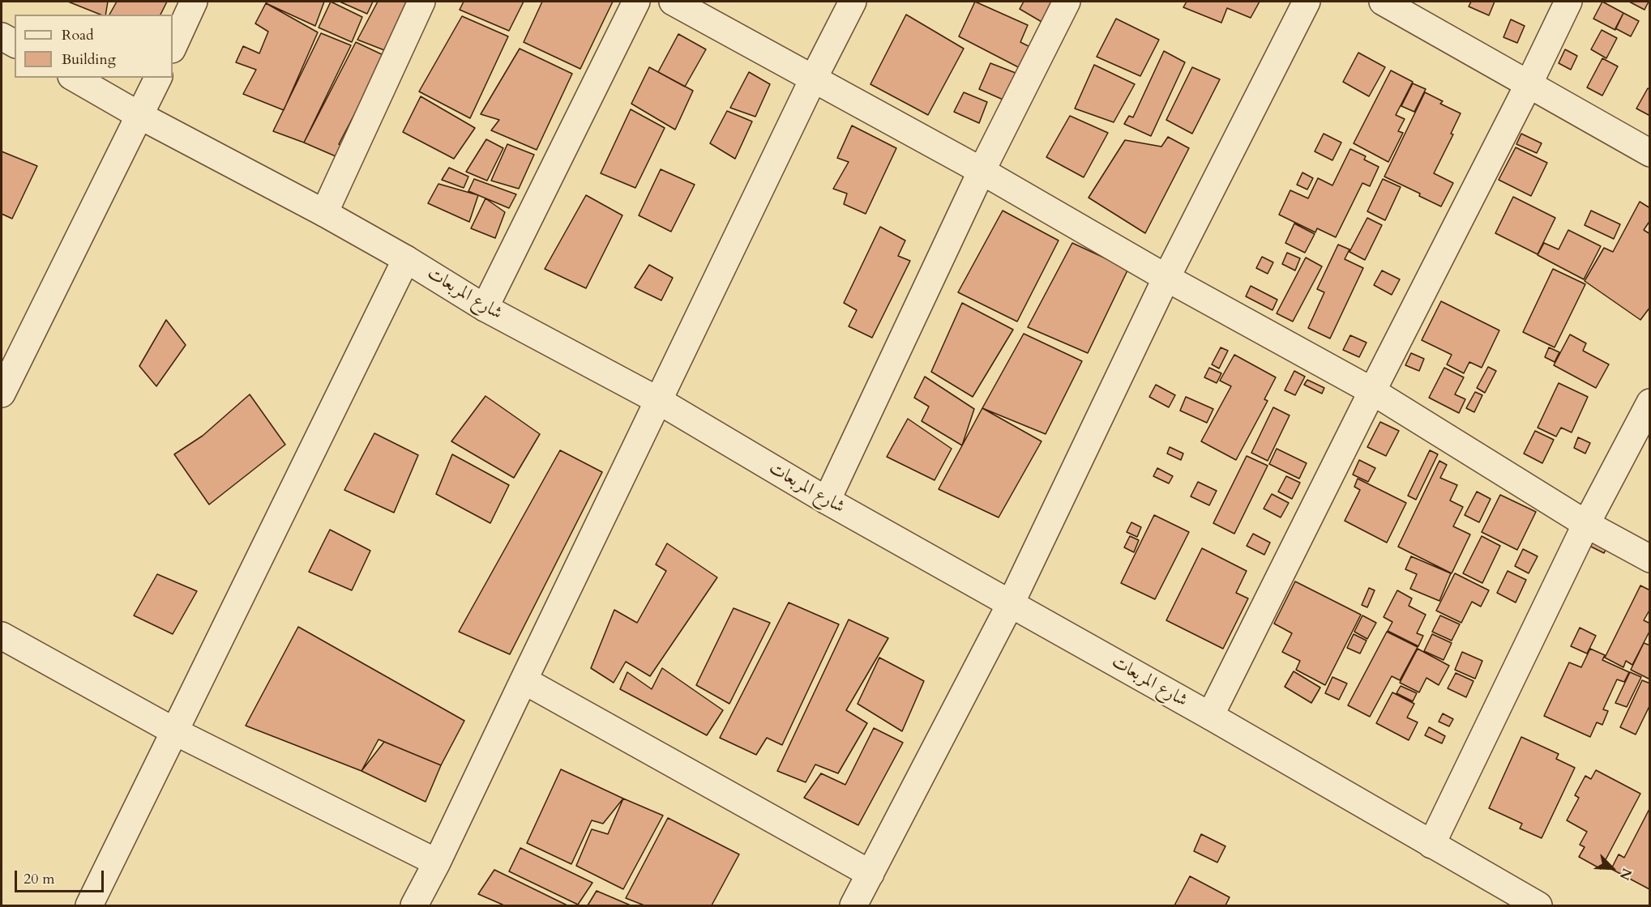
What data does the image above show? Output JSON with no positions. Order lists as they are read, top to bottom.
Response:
{
  "streets": {
    "street": ["شارع المربعات"]
  },
  "legend": ["Road", "Building"],
  "scale_bar": "20 m",
  "north": "bottom right"
}
